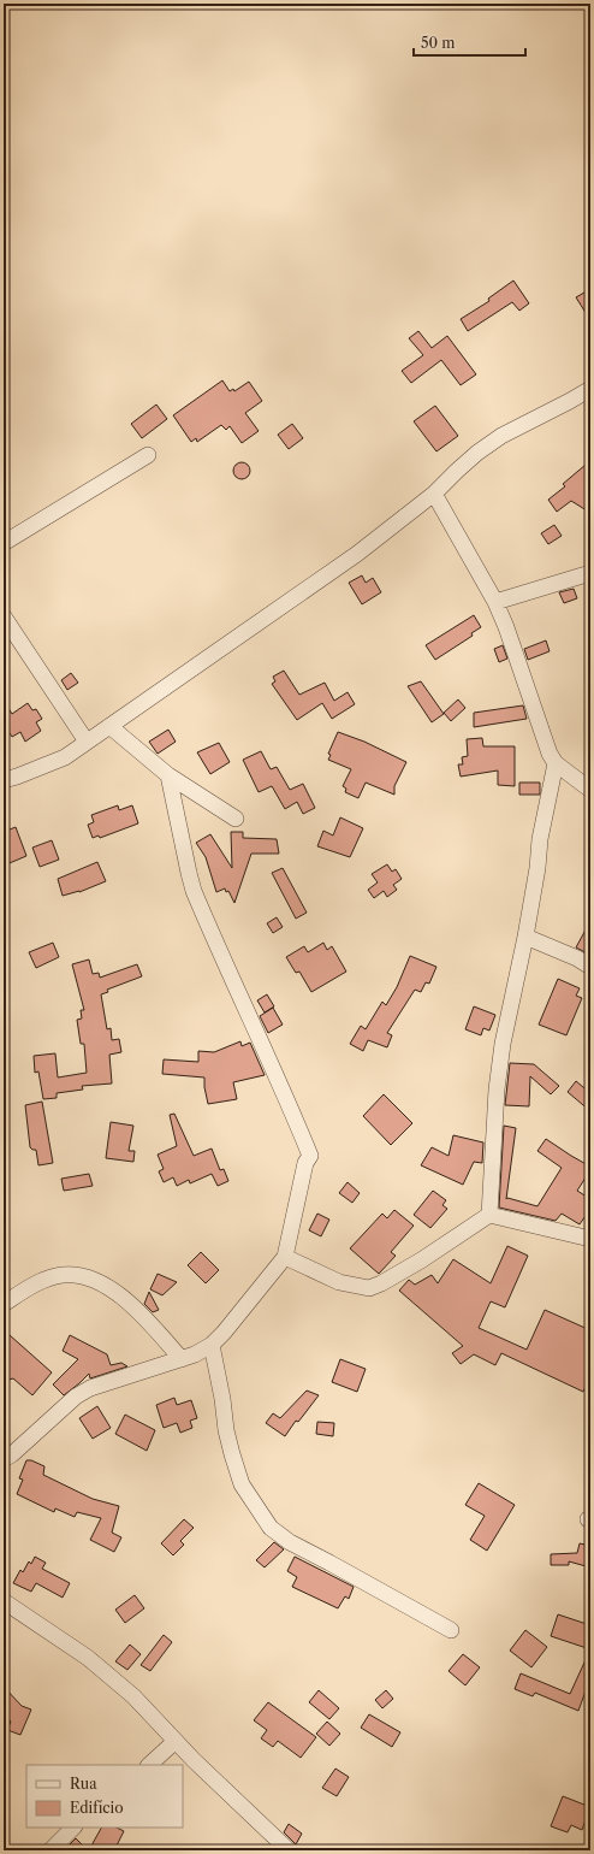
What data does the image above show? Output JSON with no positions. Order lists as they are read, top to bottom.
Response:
{
  "legend": ["Rua", "Edifício"],
  "scale_bar": "50 m"
}
